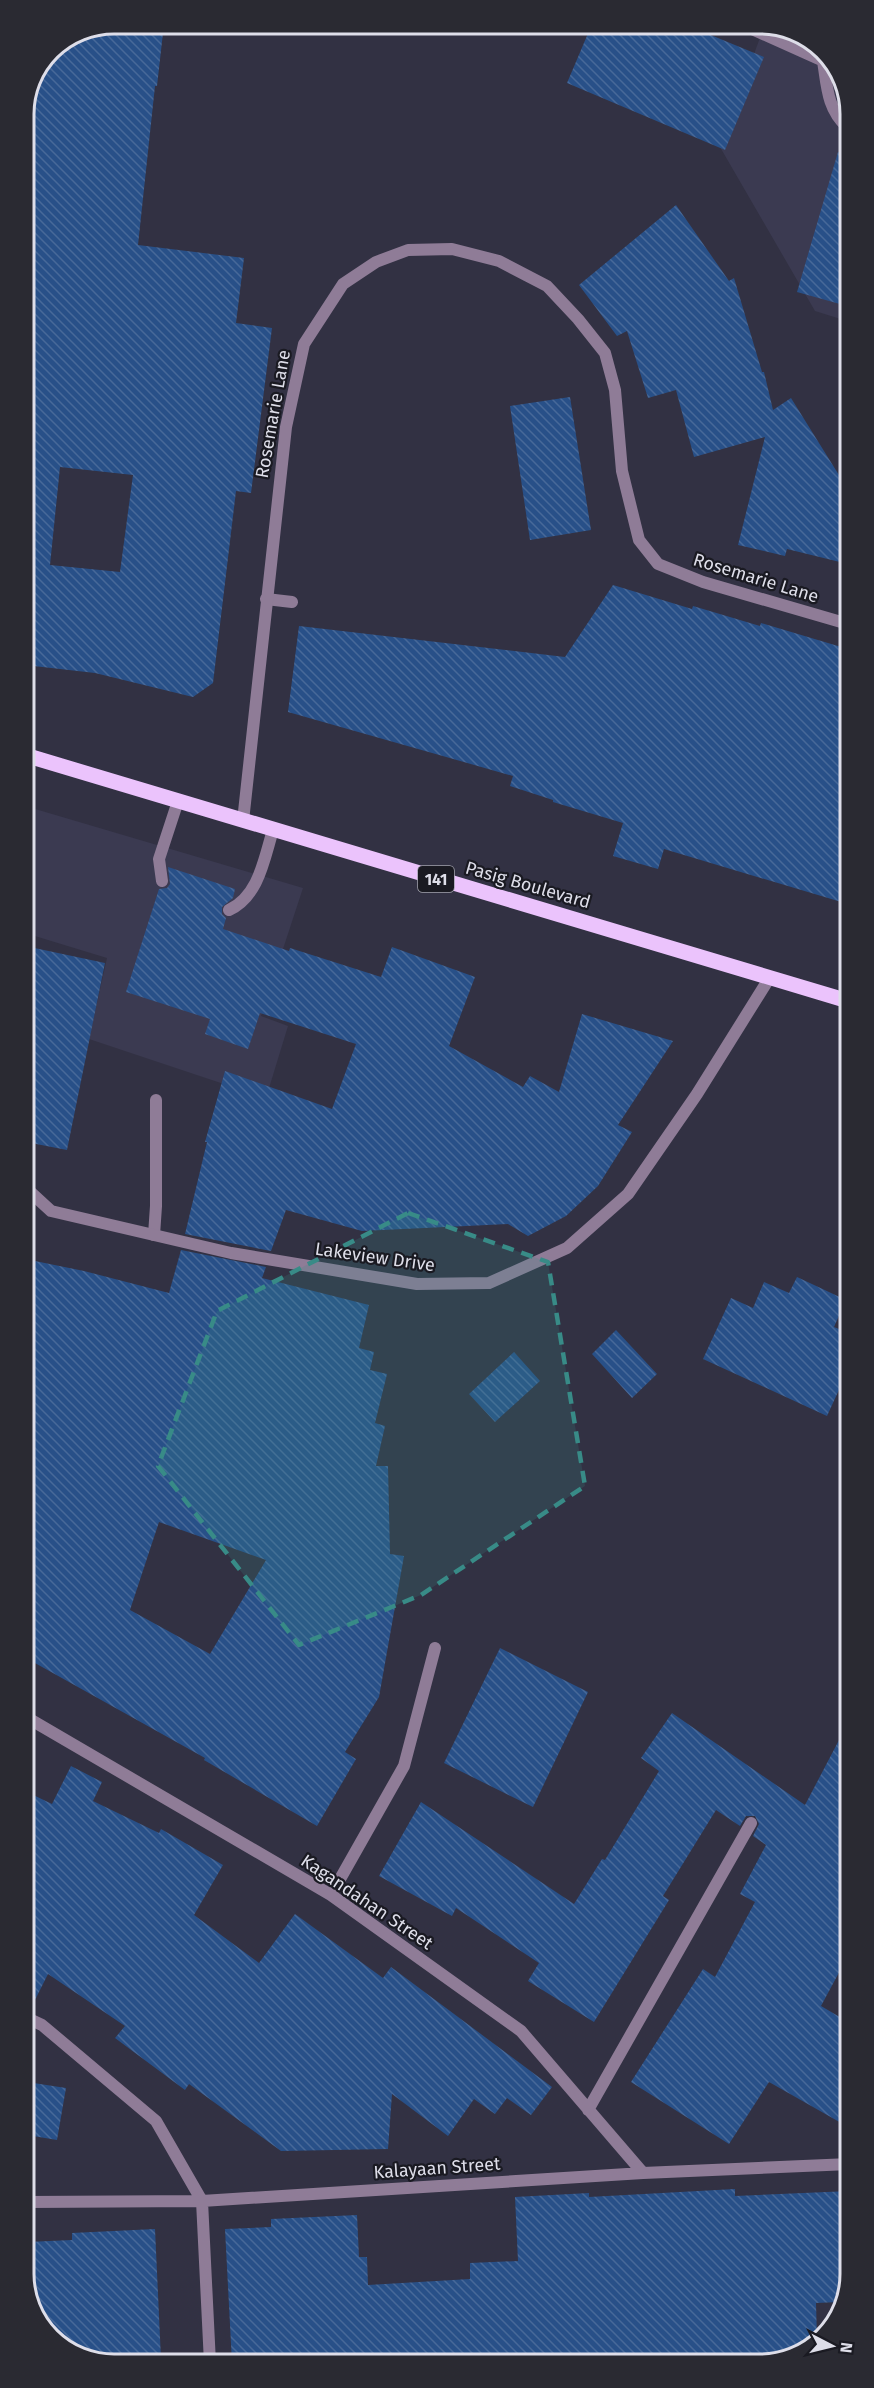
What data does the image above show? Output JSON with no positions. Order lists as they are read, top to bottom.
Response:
{
  "streets": {
    "main road": ["141", "Pasig Boulevard"],
    "street": [
      "Rosemarie Lane",
      "Lakeview Drive",
      "Kagandahan Street",
      "Kalayaan Street"
    ]
  },
  "crossings": [
    ["Rosemarie Lane", "Pasig Boulevard"],
    ["Pasig Boulevard", "Lakeview Drive"],
    ["Kagandahan Street", "Kalayaan Street"]
  ],
  "north": "right"
}
